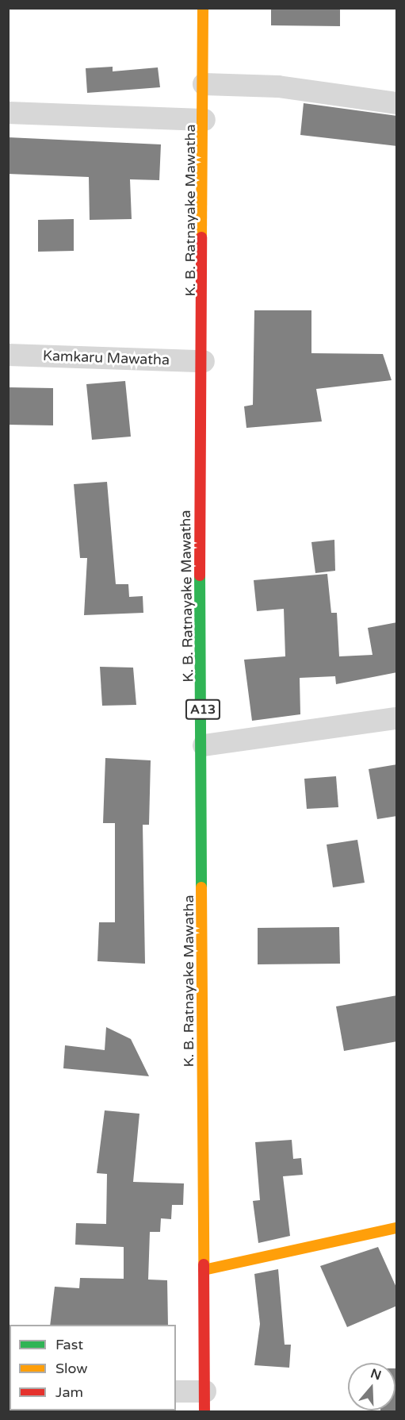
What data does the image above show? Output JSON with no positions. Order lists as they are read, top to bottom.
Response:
{
  "streets": {
    "main road": ["K. B. Ratnayake Mawatha", "A13"],
    "street": ["Kamkaru Mawatha"]
  },
  "crossings": [
    ["K. B. Ratnayake Mawatha", "Kamkaru Mawatha"]
  ],
  "legend": ["Fast", "Slow", "Jam"],
  "north": "top"
}
